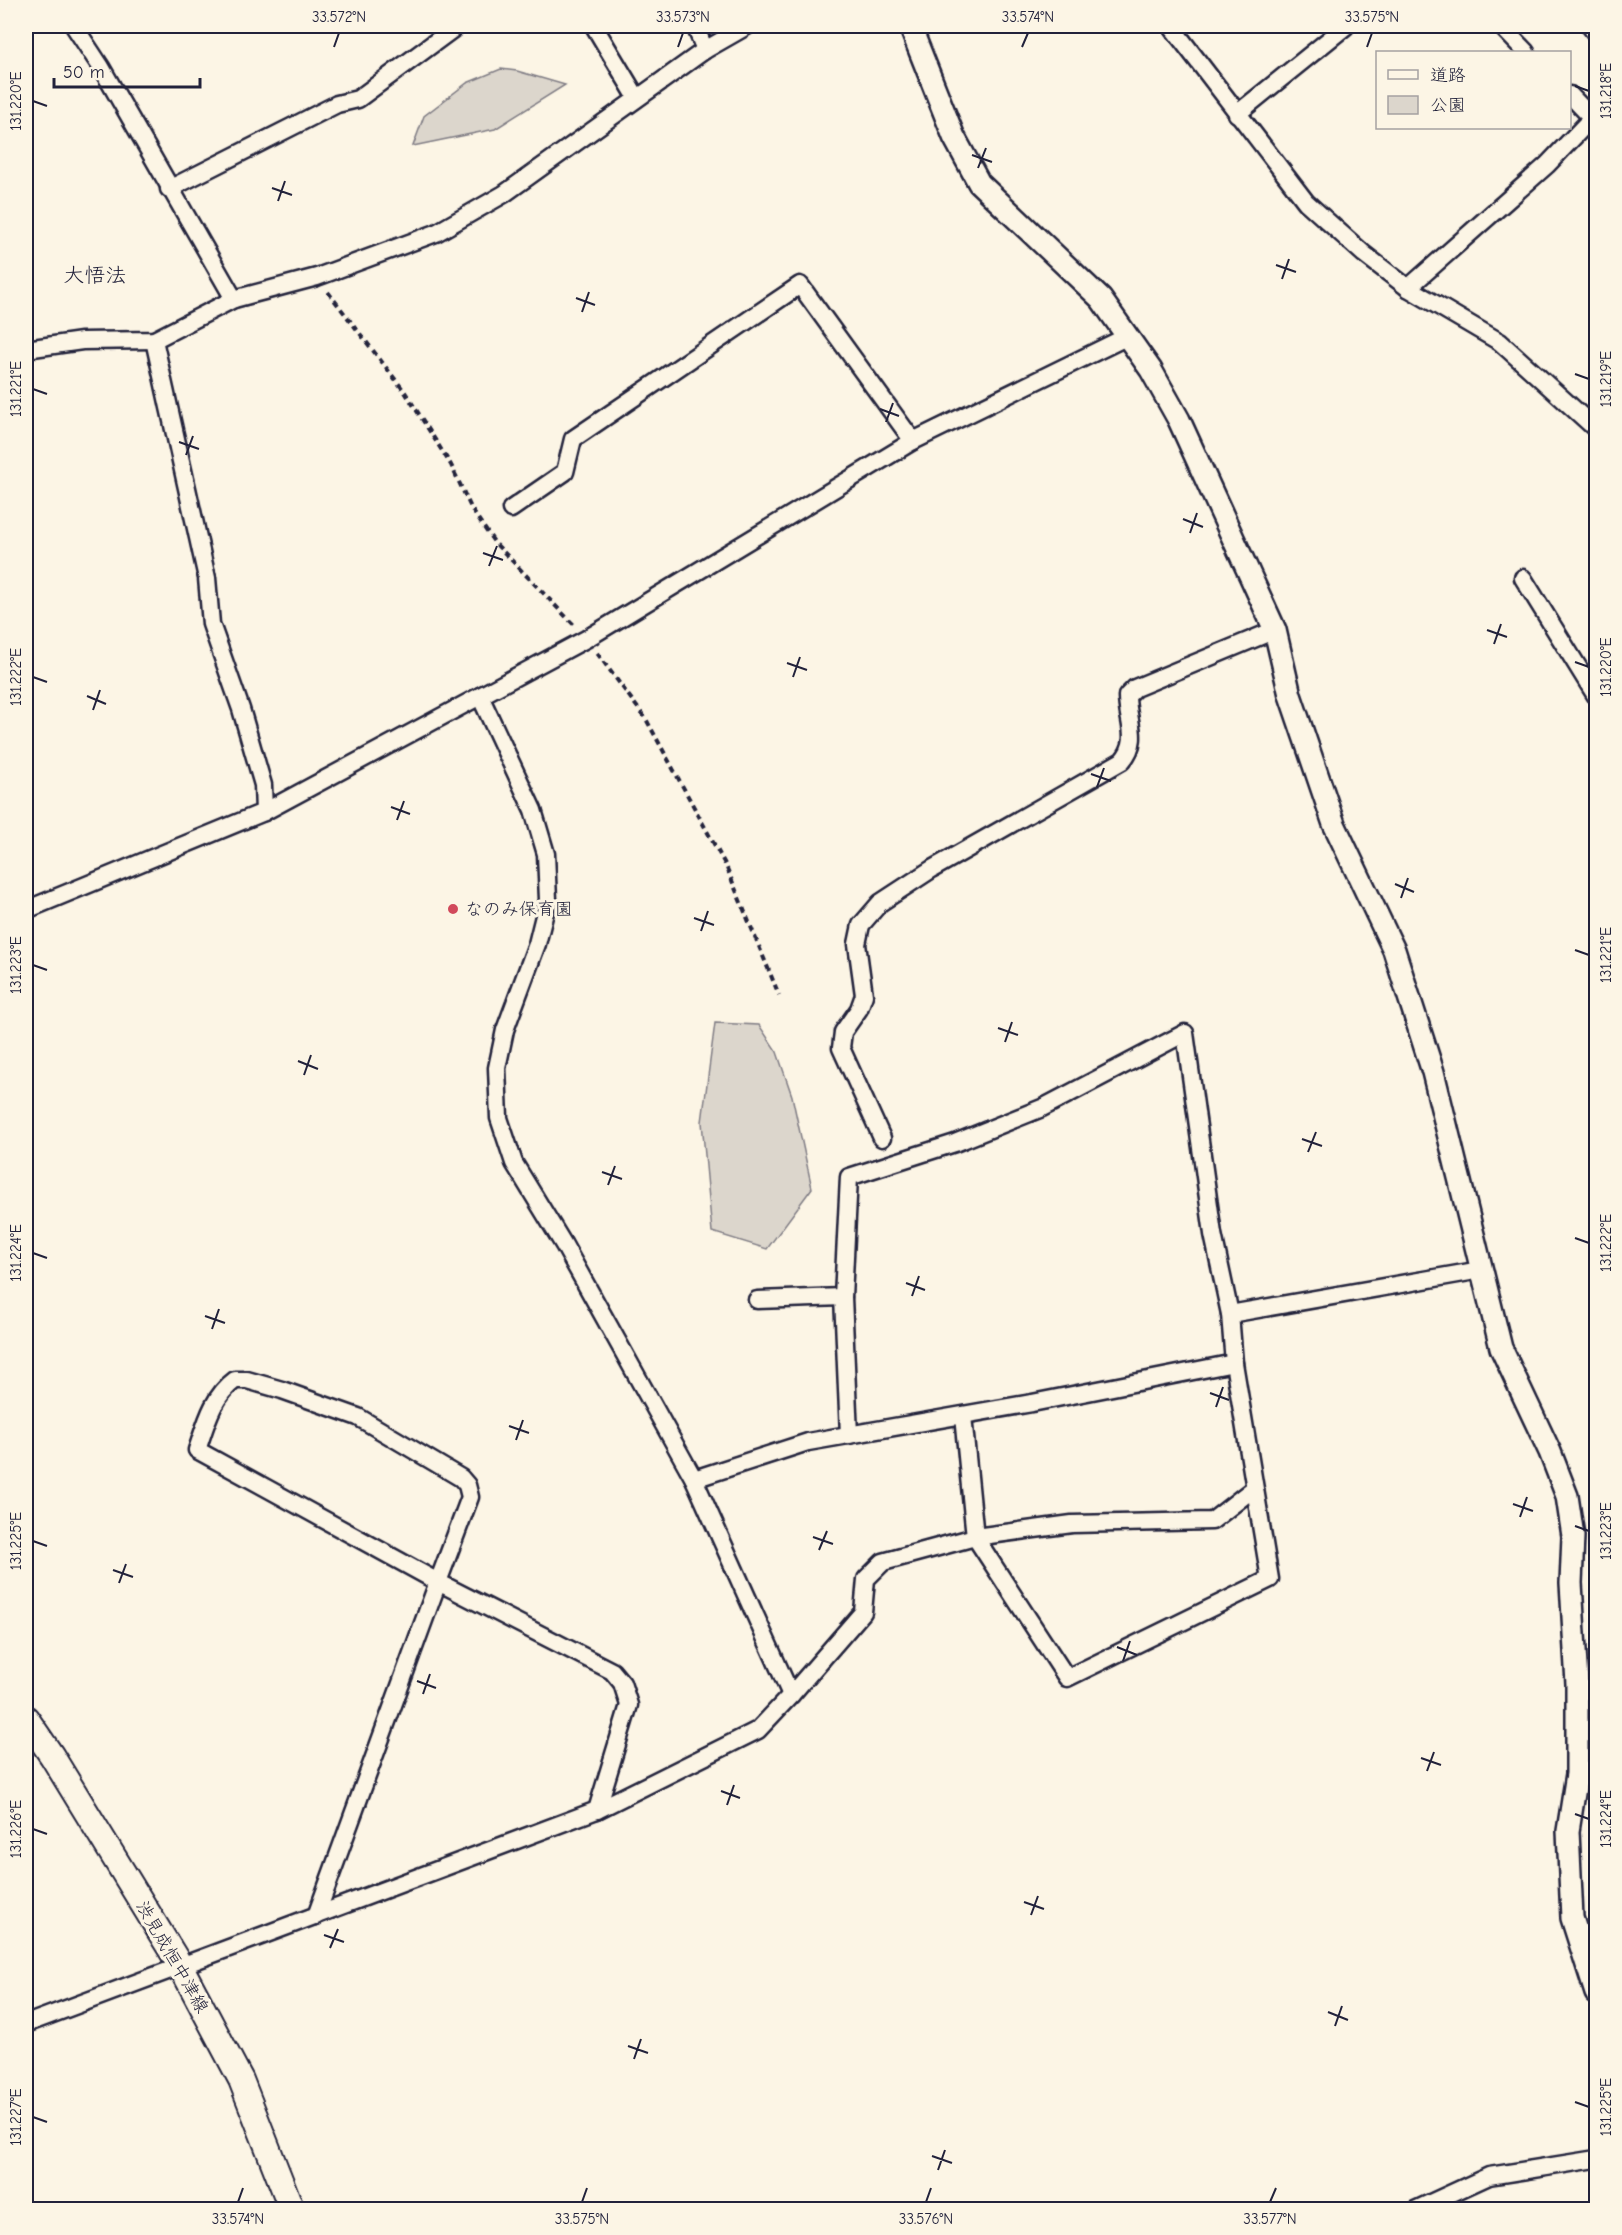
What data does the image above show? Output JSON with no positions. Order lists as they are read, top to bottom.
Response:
{
  "streets": {
    "main road": ["渋見成恒中津線"]
  },
  "districts": ["大悟法"],
  "places": ["なのみ保育園"],
  "legend": ["道路", "公園"],
  "scale_bar": "50 m",
  "coordinates": [
    "33.572°N",
    "33.573°N",
    "33.574°N",
    "33.575°N",
    "131.218°E",
    "131.220°E",
    "131.219°E",
    "131.221°E",
    "131.222°E",
    "131.223°E",
    "131.224°E",
    "131.225°E",
    "131.226°E",
    "131.227°E",
    "33.576°N",
    "33.577°N"
  ]
}
